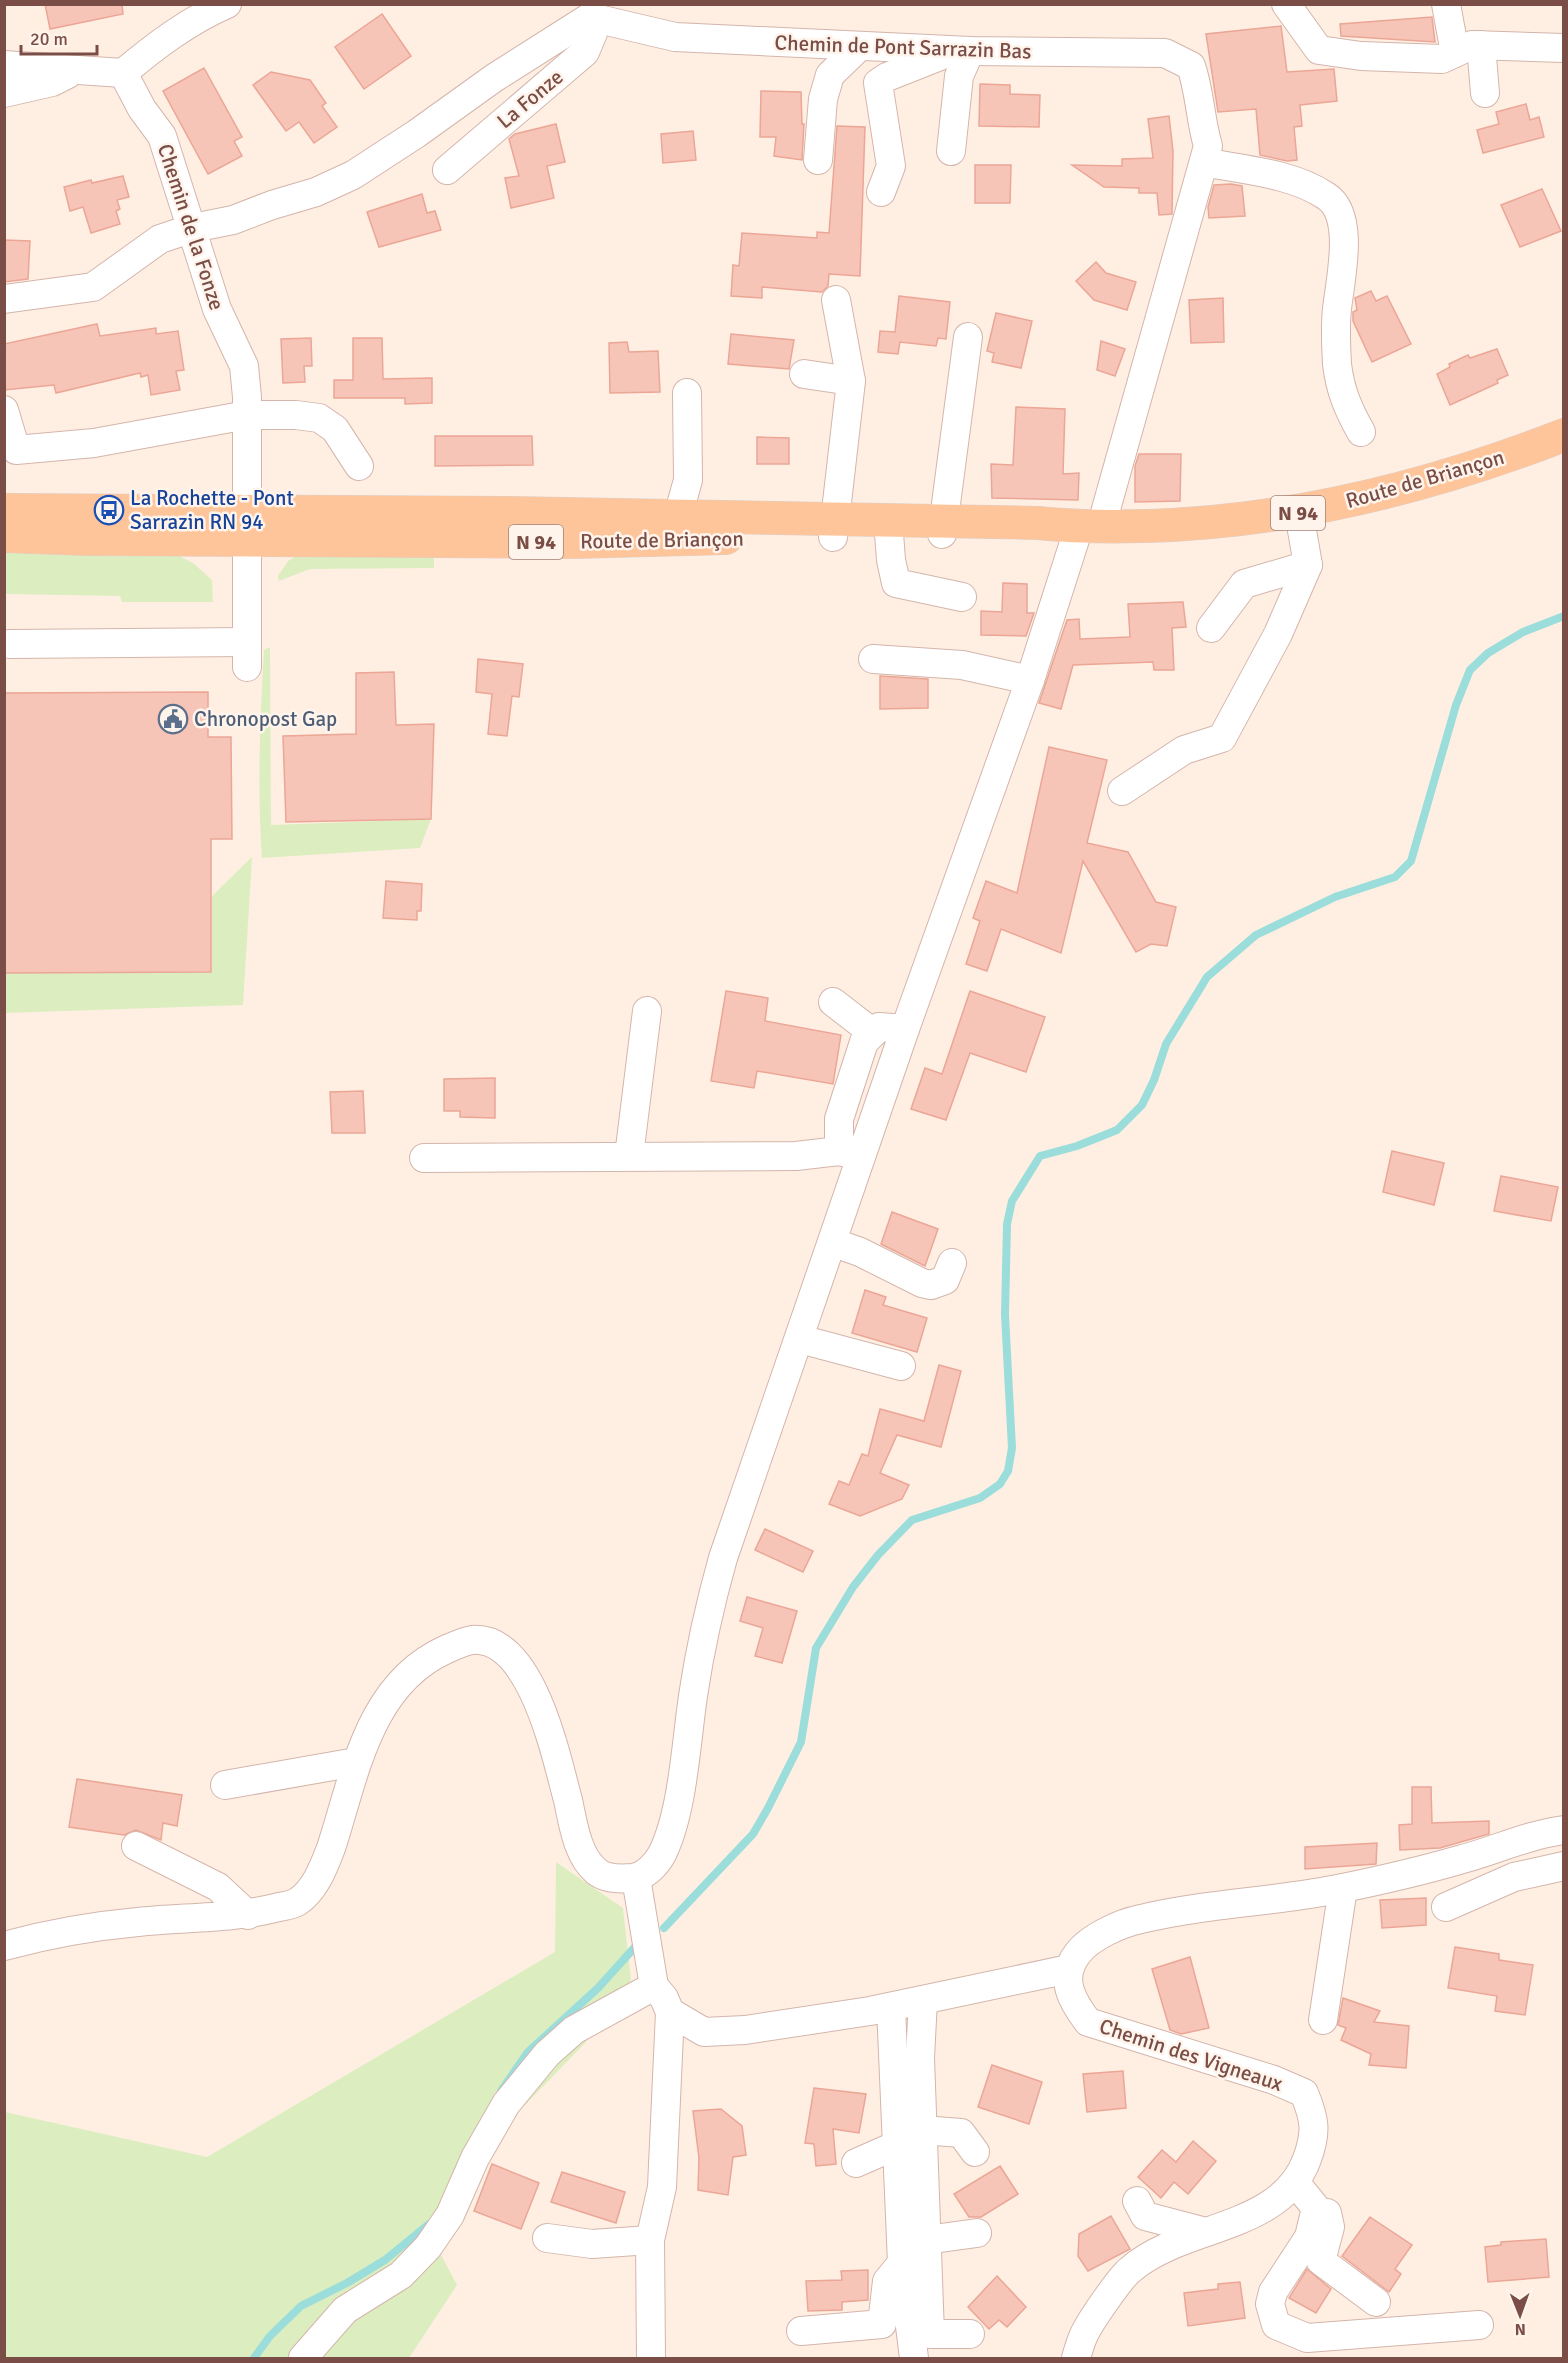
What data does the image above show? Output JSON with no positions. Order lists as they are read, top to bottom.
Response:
{
  "streets": {
    "main road": ["Route de Briançon", "N 94"],
    "street": [
      "Chemin de Pont Sarrazin Bas",
      "La Fonze",
      "Chemin de la Fonze",
      "Chemin des Vigneaux"
    ]
  },
  "crossings": [
    ["Chemin de Pont Sarrazin Bas", "La Fonze"],
    ["Chemin de Pont Sarrazin Bas", "Route de Briançon"],
    ["Chemin de la Fonze", "Route de Briançon"]
  ],
  "places": {
    "bus stop": ["La Rochette - Pont Sarrazin RN 94"],
    "public building": ["Chronopost Gap"]
  },
  "scale_bar": "20 m",
  "north": "bottom"
}
